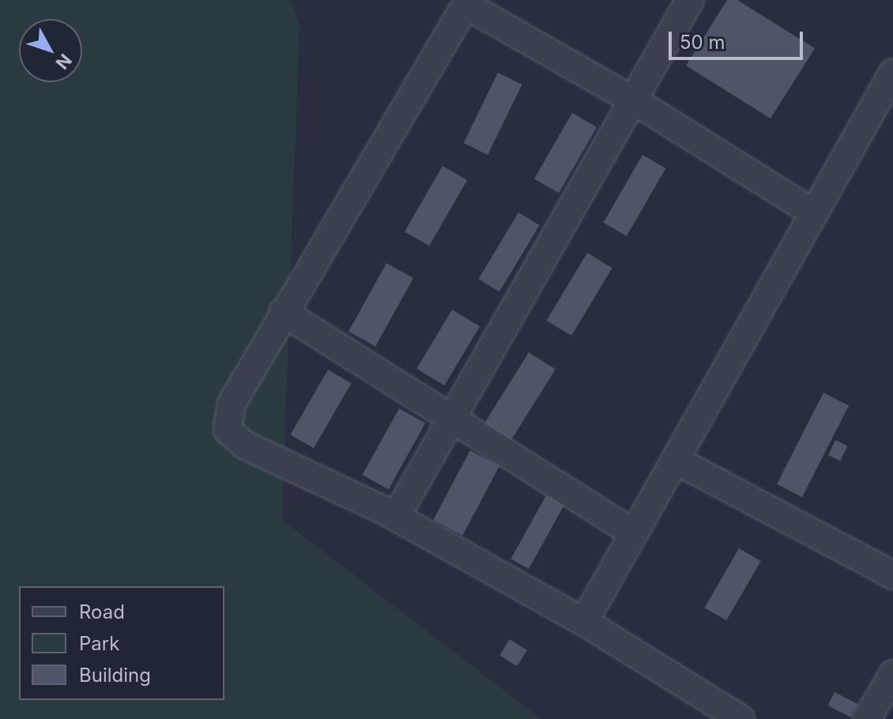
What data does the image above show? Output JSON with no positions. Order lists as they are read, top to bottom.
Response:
{
  "legend": ["Road", "Park", "Building"],
  "scale_bar": "50 m",
  "north": "bottom right"
}
